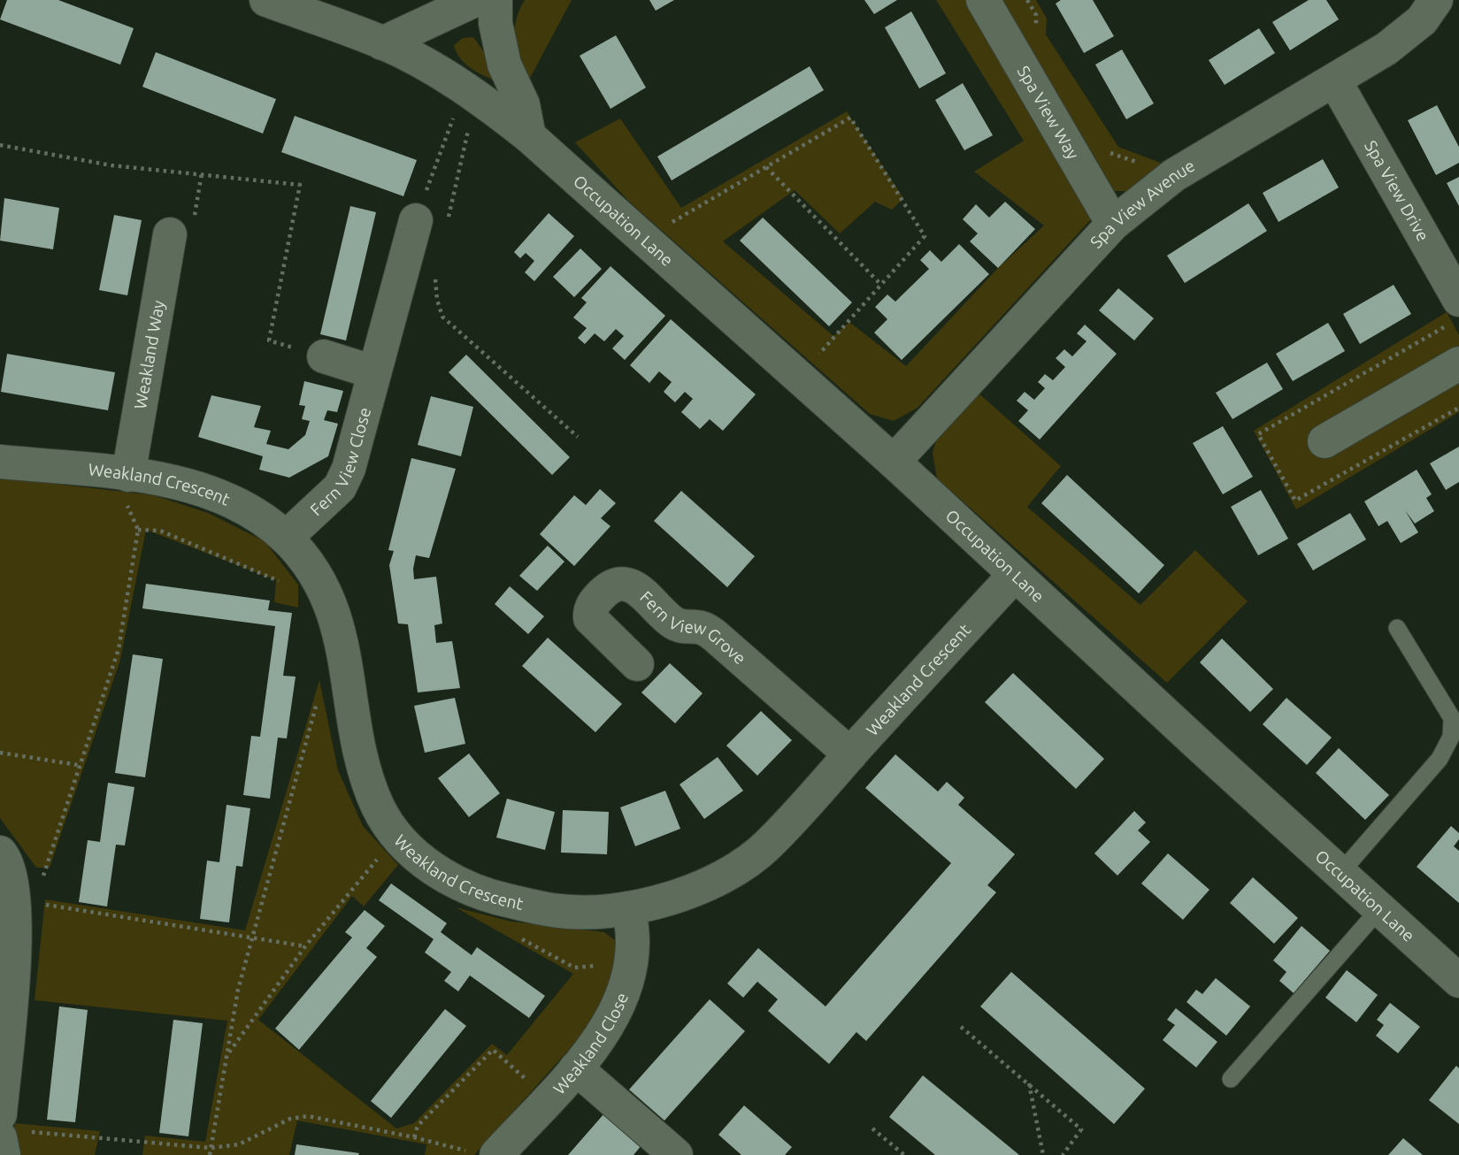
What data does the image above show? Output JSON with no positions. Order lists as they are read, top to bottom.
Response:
{
  "streets": {
    "street": [
      "Spa View Way",
      "Spa View Drive",
      "Spa View Avenue",
      "Occupation Lane",
      "Weakland Way",
      "Fern View Close",
      "Weakland Crescent",
      "Fern View Grove",
      "Weakland Close"
    ]
  },
  "crossings": [
    ["Spa View Way", "Spa View Avenue"],
    ["Spa View Drive", "Spa View Avenue"],
    ["Spa View Avenue", "Occupation Lane"],
    ["Occupation Lane", "Weakland Crescent"],
    ["Weakland Way", "Weakland Crescent"],
    ["Fern View Close", "Weakland Crescent"],
    ["Weakland Crescent", "Fern View Grove"],
    ["Weakland Crescent", "Weakland Close"]
  ]
}
